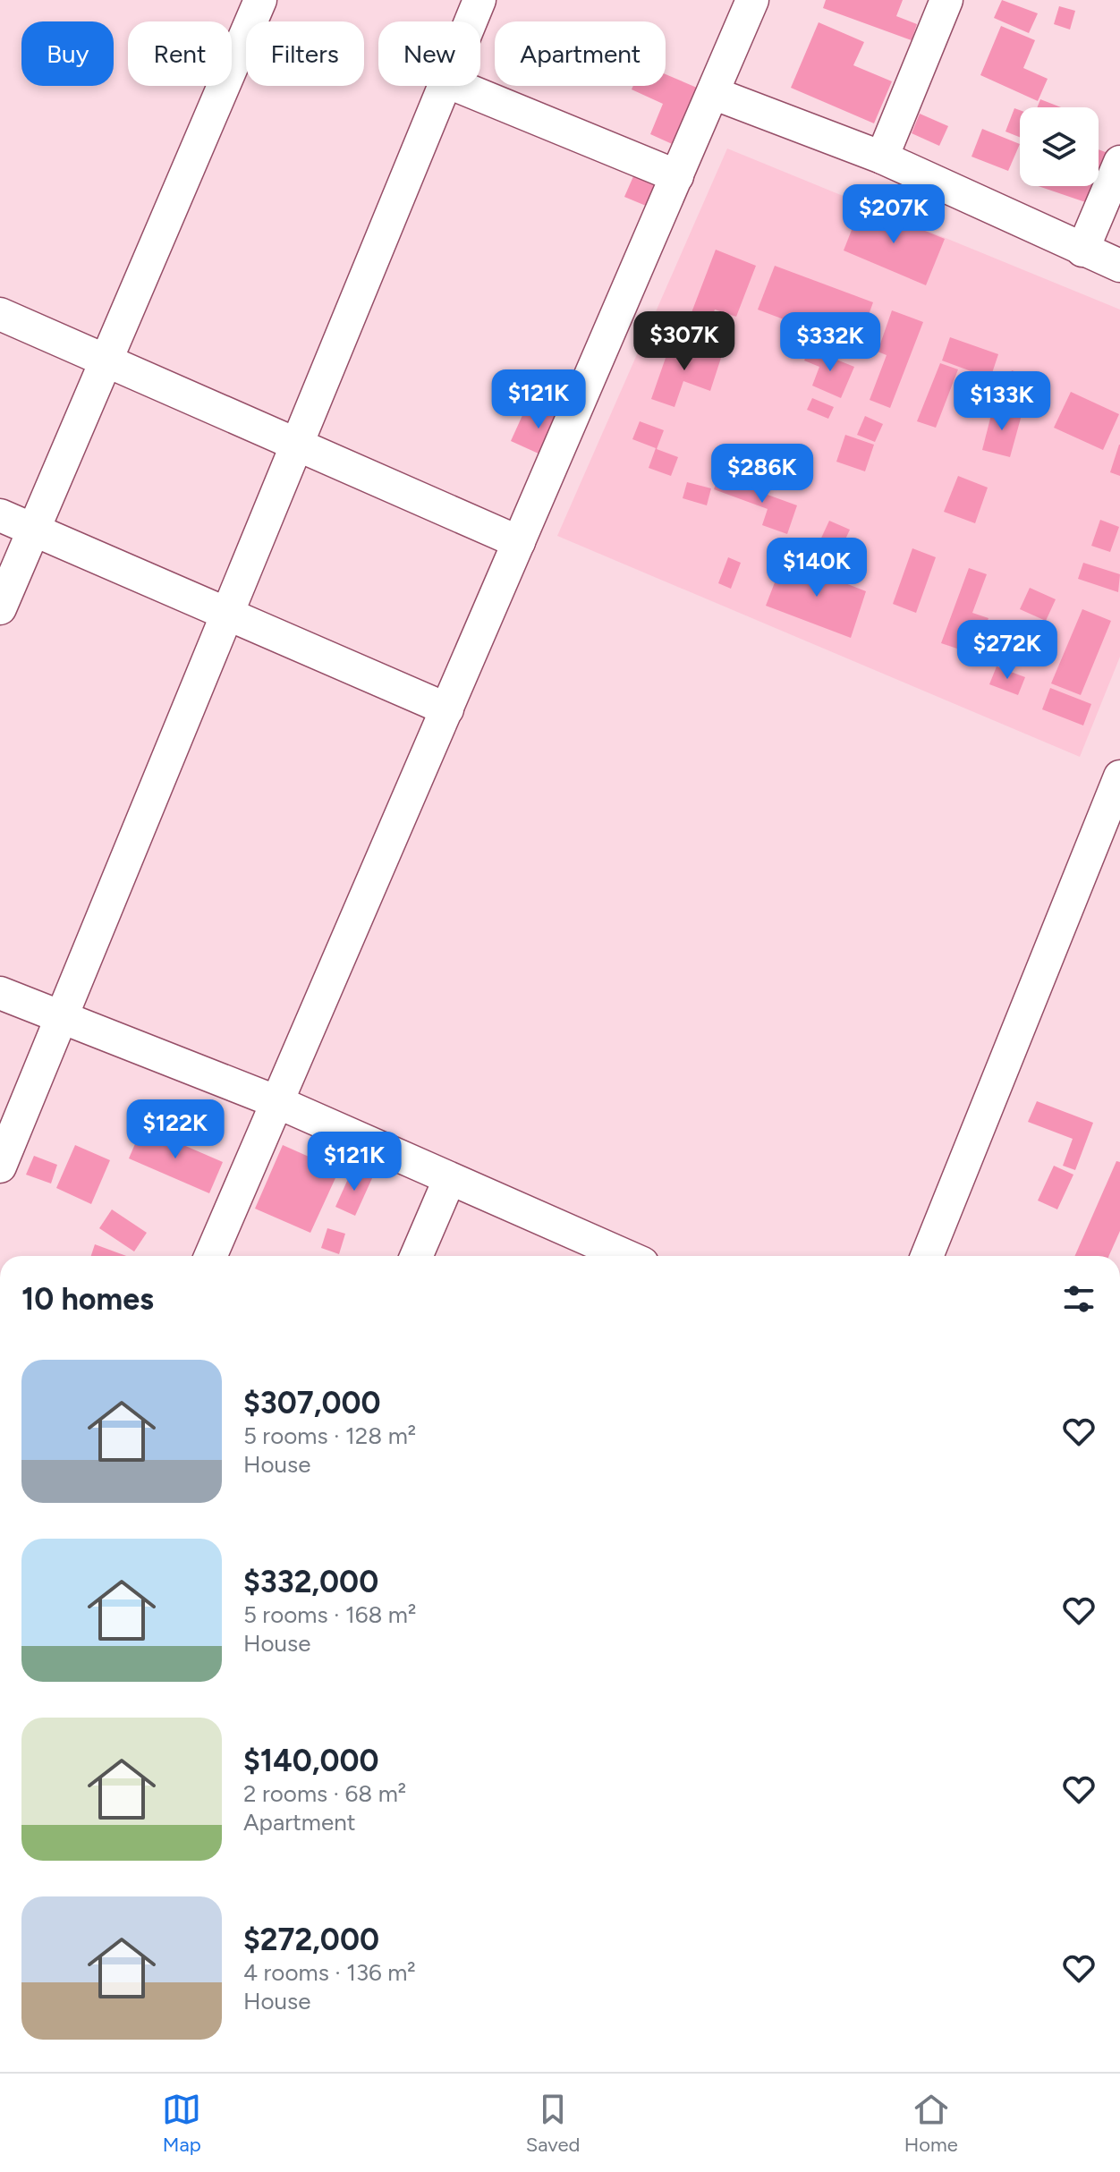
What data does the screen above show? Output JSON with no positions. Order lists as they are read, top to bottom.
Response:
{
  "page": {
    "chip": [
      "Buy",
      "Rent",
      "Filters",
      "New",
      "Apartment"
    ],
    "price": [
      "$207K",
      "$307K",
      "$332K",
      "$121K",
      "$133K",
      "$286K",
      "$140K",
      "$272K",
      "$122K",
      "$121K"
    ],
    "heading": "10 homes",
    "list": [
      {
        "name": "$307,000",
        "note": "5 rooms · 128 m² · House"
      },
      {
        "name": "$332,000",
        "note": "5 rooms · 168 m² · House"
      },
      {
        "name": "$140,000",
        "note": "2 rooms · 68 m² · Apartment"
      },
      {
        "name": "$272,000",
        "note": "4 rooms · 136 m² · House"
      }
    ],
    "tabs": ["Map", "Saved", "Home"]
  }
}
